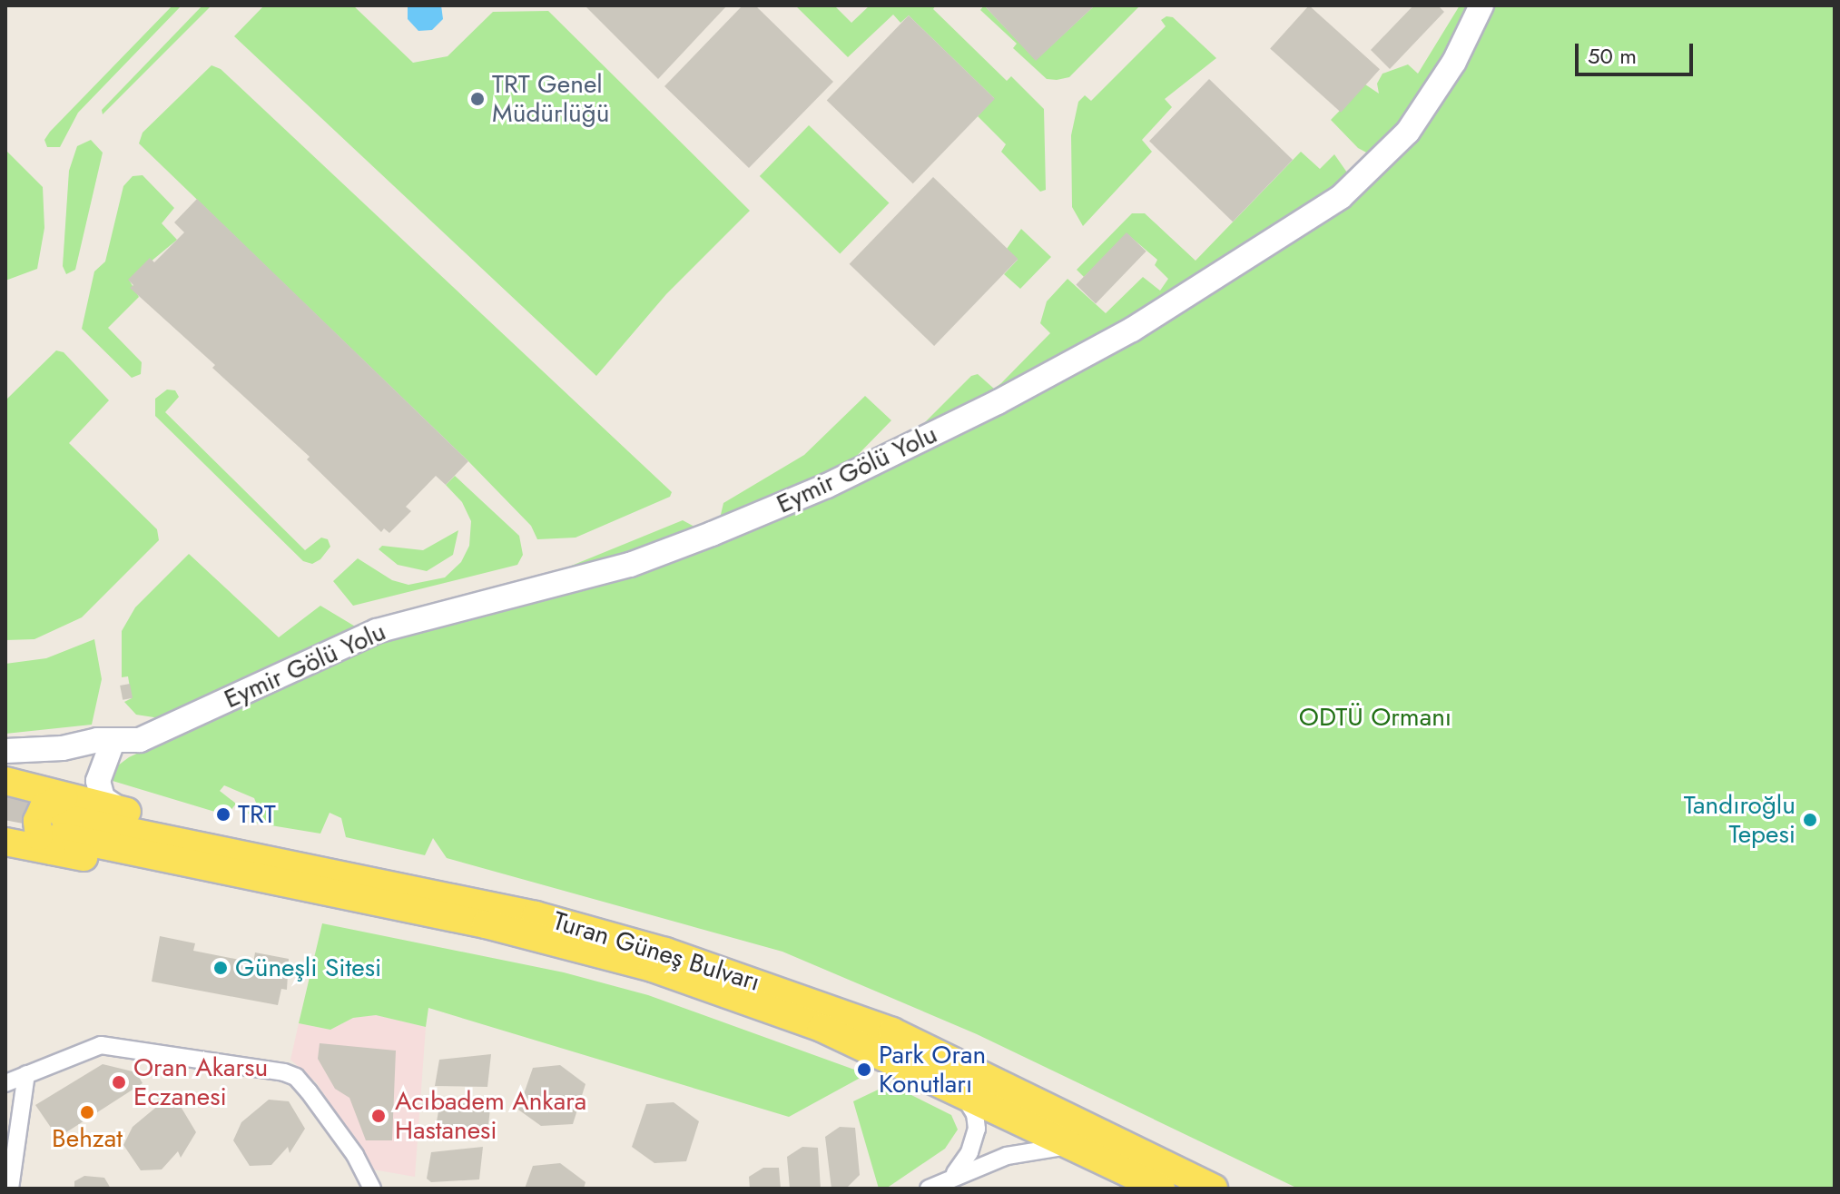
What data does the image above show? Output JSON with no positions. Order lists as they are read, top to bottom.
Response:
{
  "streets": {
    "main road": ["Turan Güneş Bulvarı"],
    "street": ["Eymir Gölü Yolu"]
  },
  "parks": ["ODTÜ Ormanı"],
  "places": [
    "TRT Genel Müdürlüğü",
    "TRT",
    "Tandıroğlu Tepesi",
    "Güneşli Sitesi",
    "Park Oran Konutları",
    "Oran Akarsu Eczanesi",
    "Behzat",
    "Acıbadem Ankara Hastanesi"
  ],
  "scale_bar": "50 m"
}
